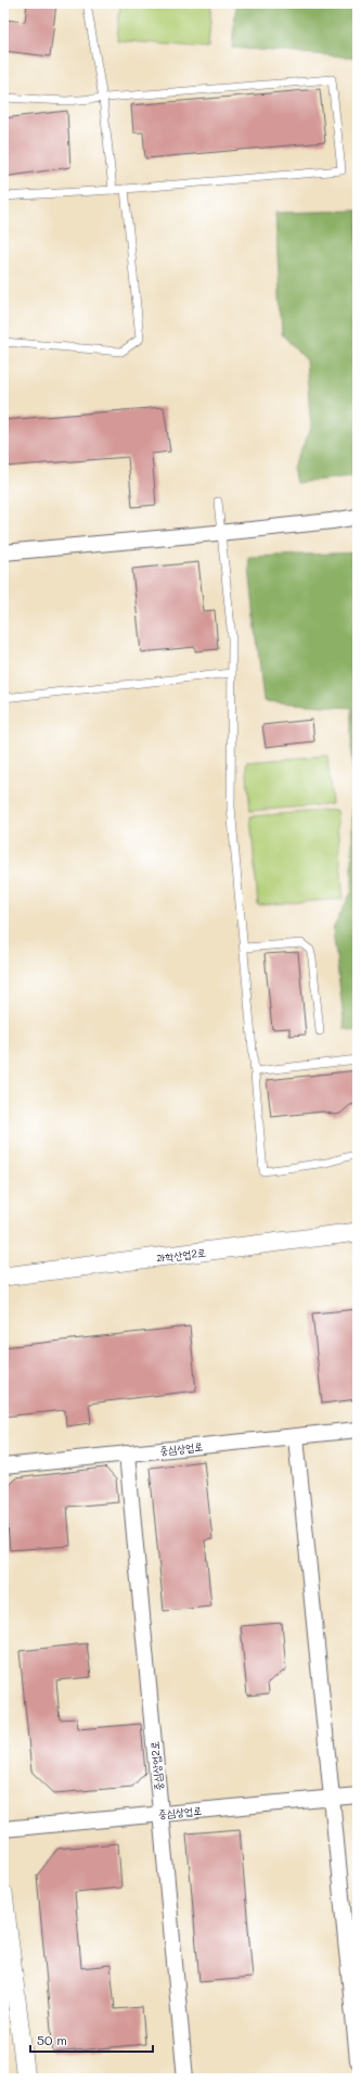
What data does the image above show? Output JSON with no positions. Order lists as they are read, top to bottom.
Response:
{
  "streets": {
    "street": ["과학산업2로", "중심상업로", "중심상업2로"]
  },
  "crossings": [
    ["중심상업로", "중심상업2로"]
  ],
  "scale_bar": "50 m"
}
